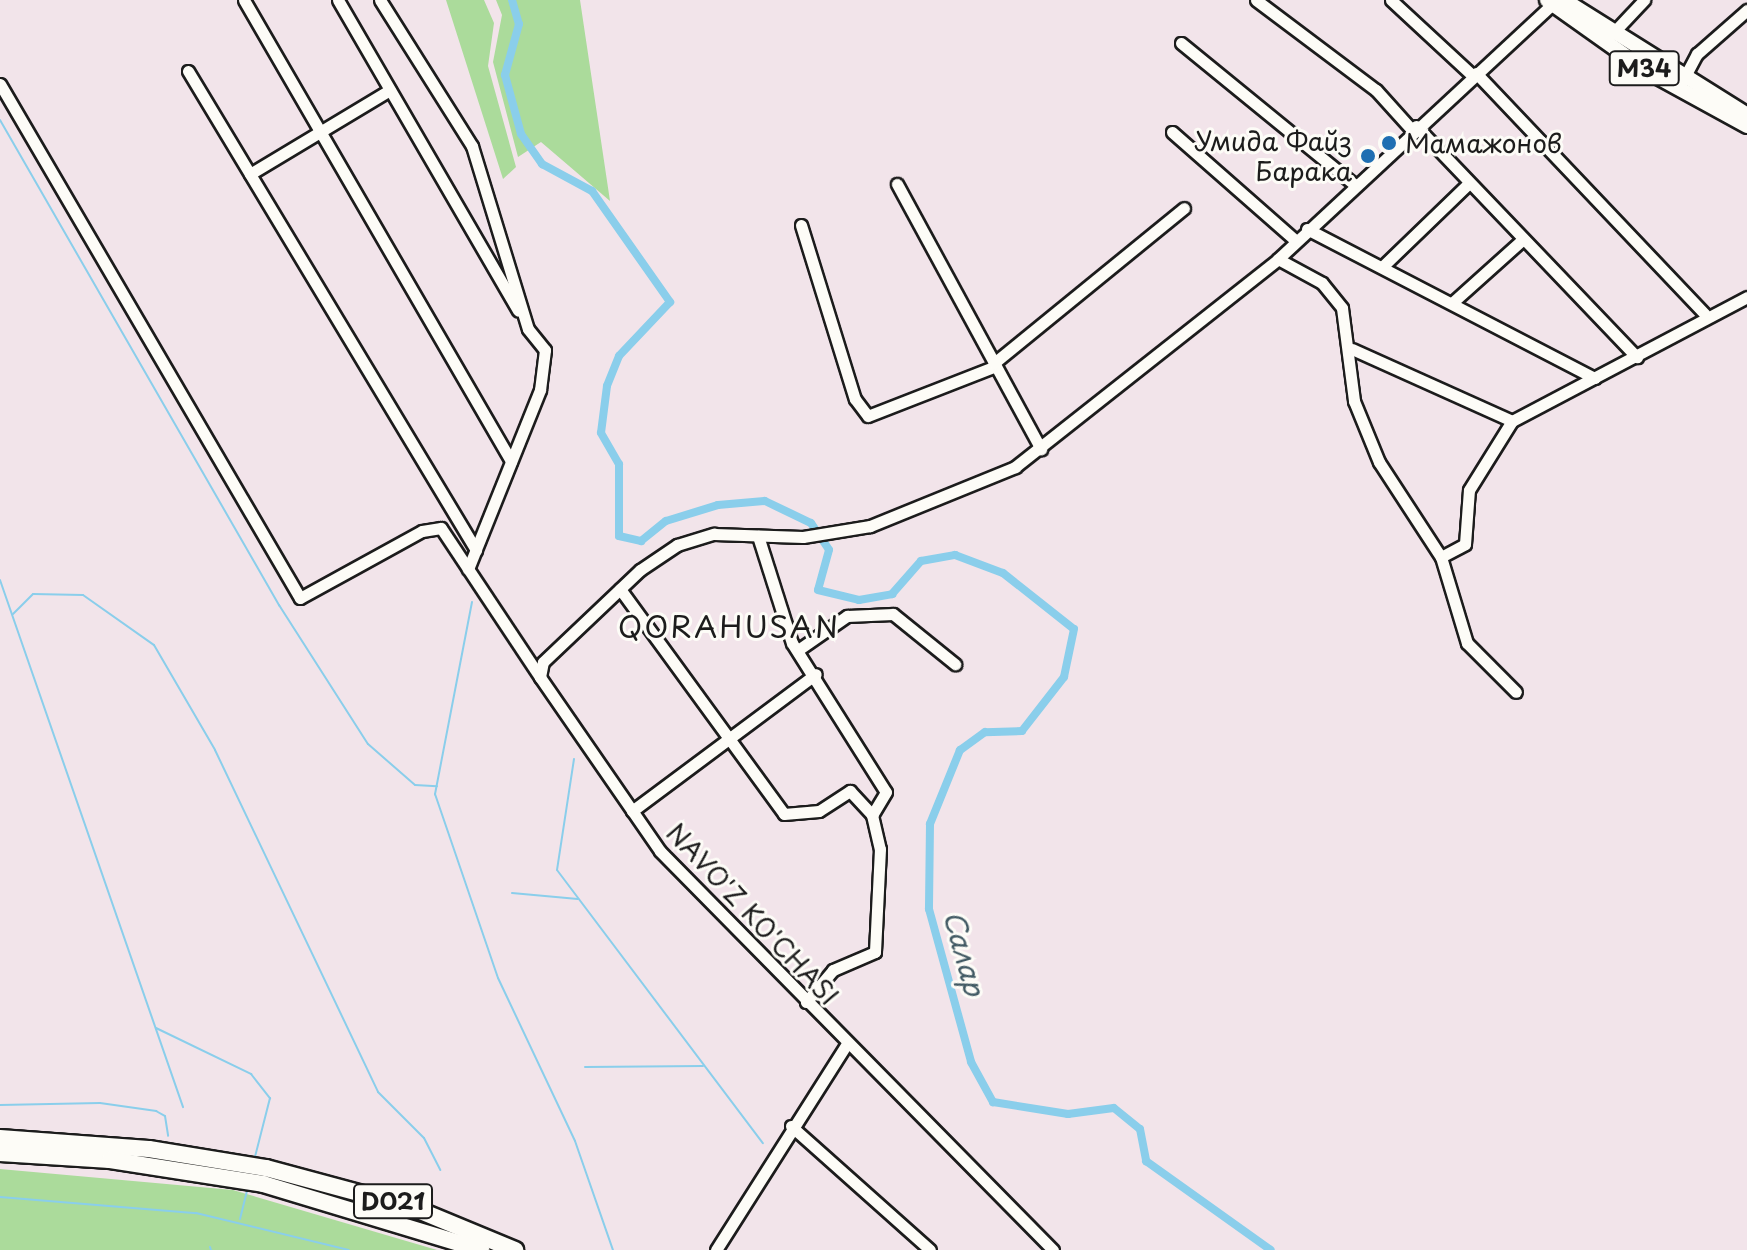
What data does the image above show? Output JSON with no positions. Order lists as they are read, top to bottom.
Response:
{
  "streets": {
    "highway": ["D021"],
    "main road": ["M34"],
    "street": ["NAVO'Z KO'CHASI"]
  },
  "districts": ["QORAHUSAN"],
  "water": ["Салар"],
  "places": ["Мамажонов", "Умида Файз Барака"]
}
